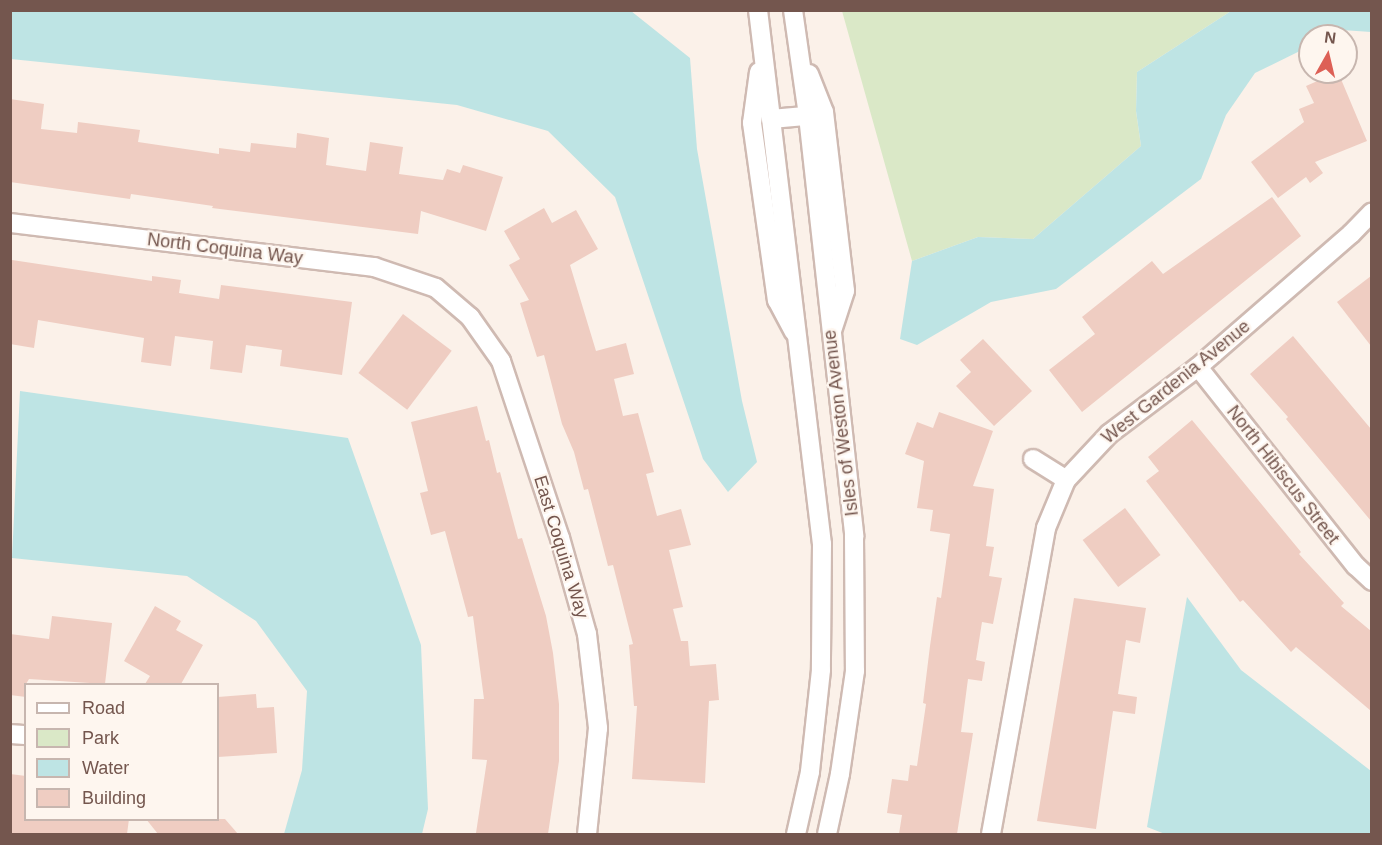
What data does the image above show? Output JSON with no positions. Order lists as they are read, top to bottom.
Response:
{
  "streets": {
    "street": [
      "North Coquina Way",
      "West Gardenia Avenue",
      "Isles of Weston Avenue",
      "North Hibiscus Street",
      "East Coquina Way"
    ]
  },
  "crossings": [
    ["North Coquina Way", "East Coquina Way"],
    ["West Gardenia Avenue", "North Hibiscus Street"]
  ],
  "legend": [
    "Road",
    "Park",
    "Water",
    "Building"
  ],
  "north": "top"
}
